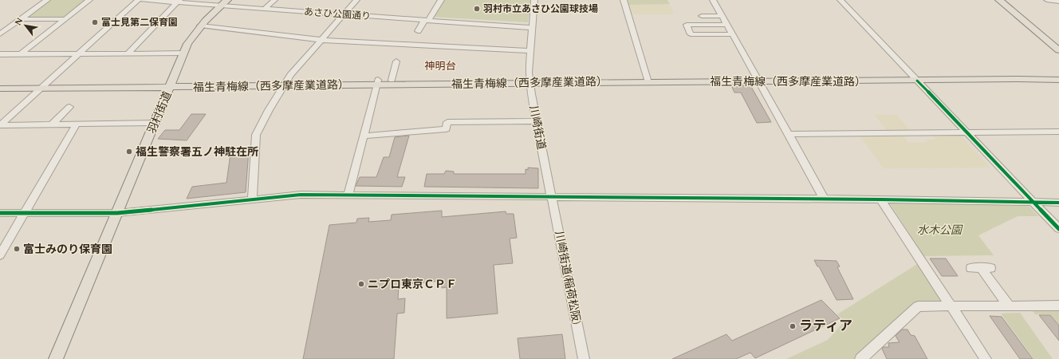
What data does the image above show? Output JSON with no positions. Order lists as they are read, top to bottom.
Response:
{
  "streets": {
    "main road": ["福生青梅線（西多摩産業道路）", "羽村街道"],
    "street": ["あさひ公園通り", "川崎街道", "川崎街道(稲荷松阪)"]
  },
  "crossings": [
    ["あさひ公園通り", "羽村街道"],
    ["あさひ公園通り", "川崎街道"],
    ["福生青梅線（西多摩産業道路）", "羽村街道"],
    ["福生青梅線（西多摩産業道路）", "川崎街道"],
    ["川崎街道", "川崎街道(稲荷松阪)"]
  ],
  "districts": ["神明台"],
  "parks": ["水木公園"],
  "places": [
    "羽村市立あさひ公園球技場",
    "富士見第二保育園",
    "福生警察署五ノ神駐在所",
    "富士みのり保育園",
    "ニプロ東京ＣＰＦ",
    "ラティア"
  ],
  "north": "top left"
}
